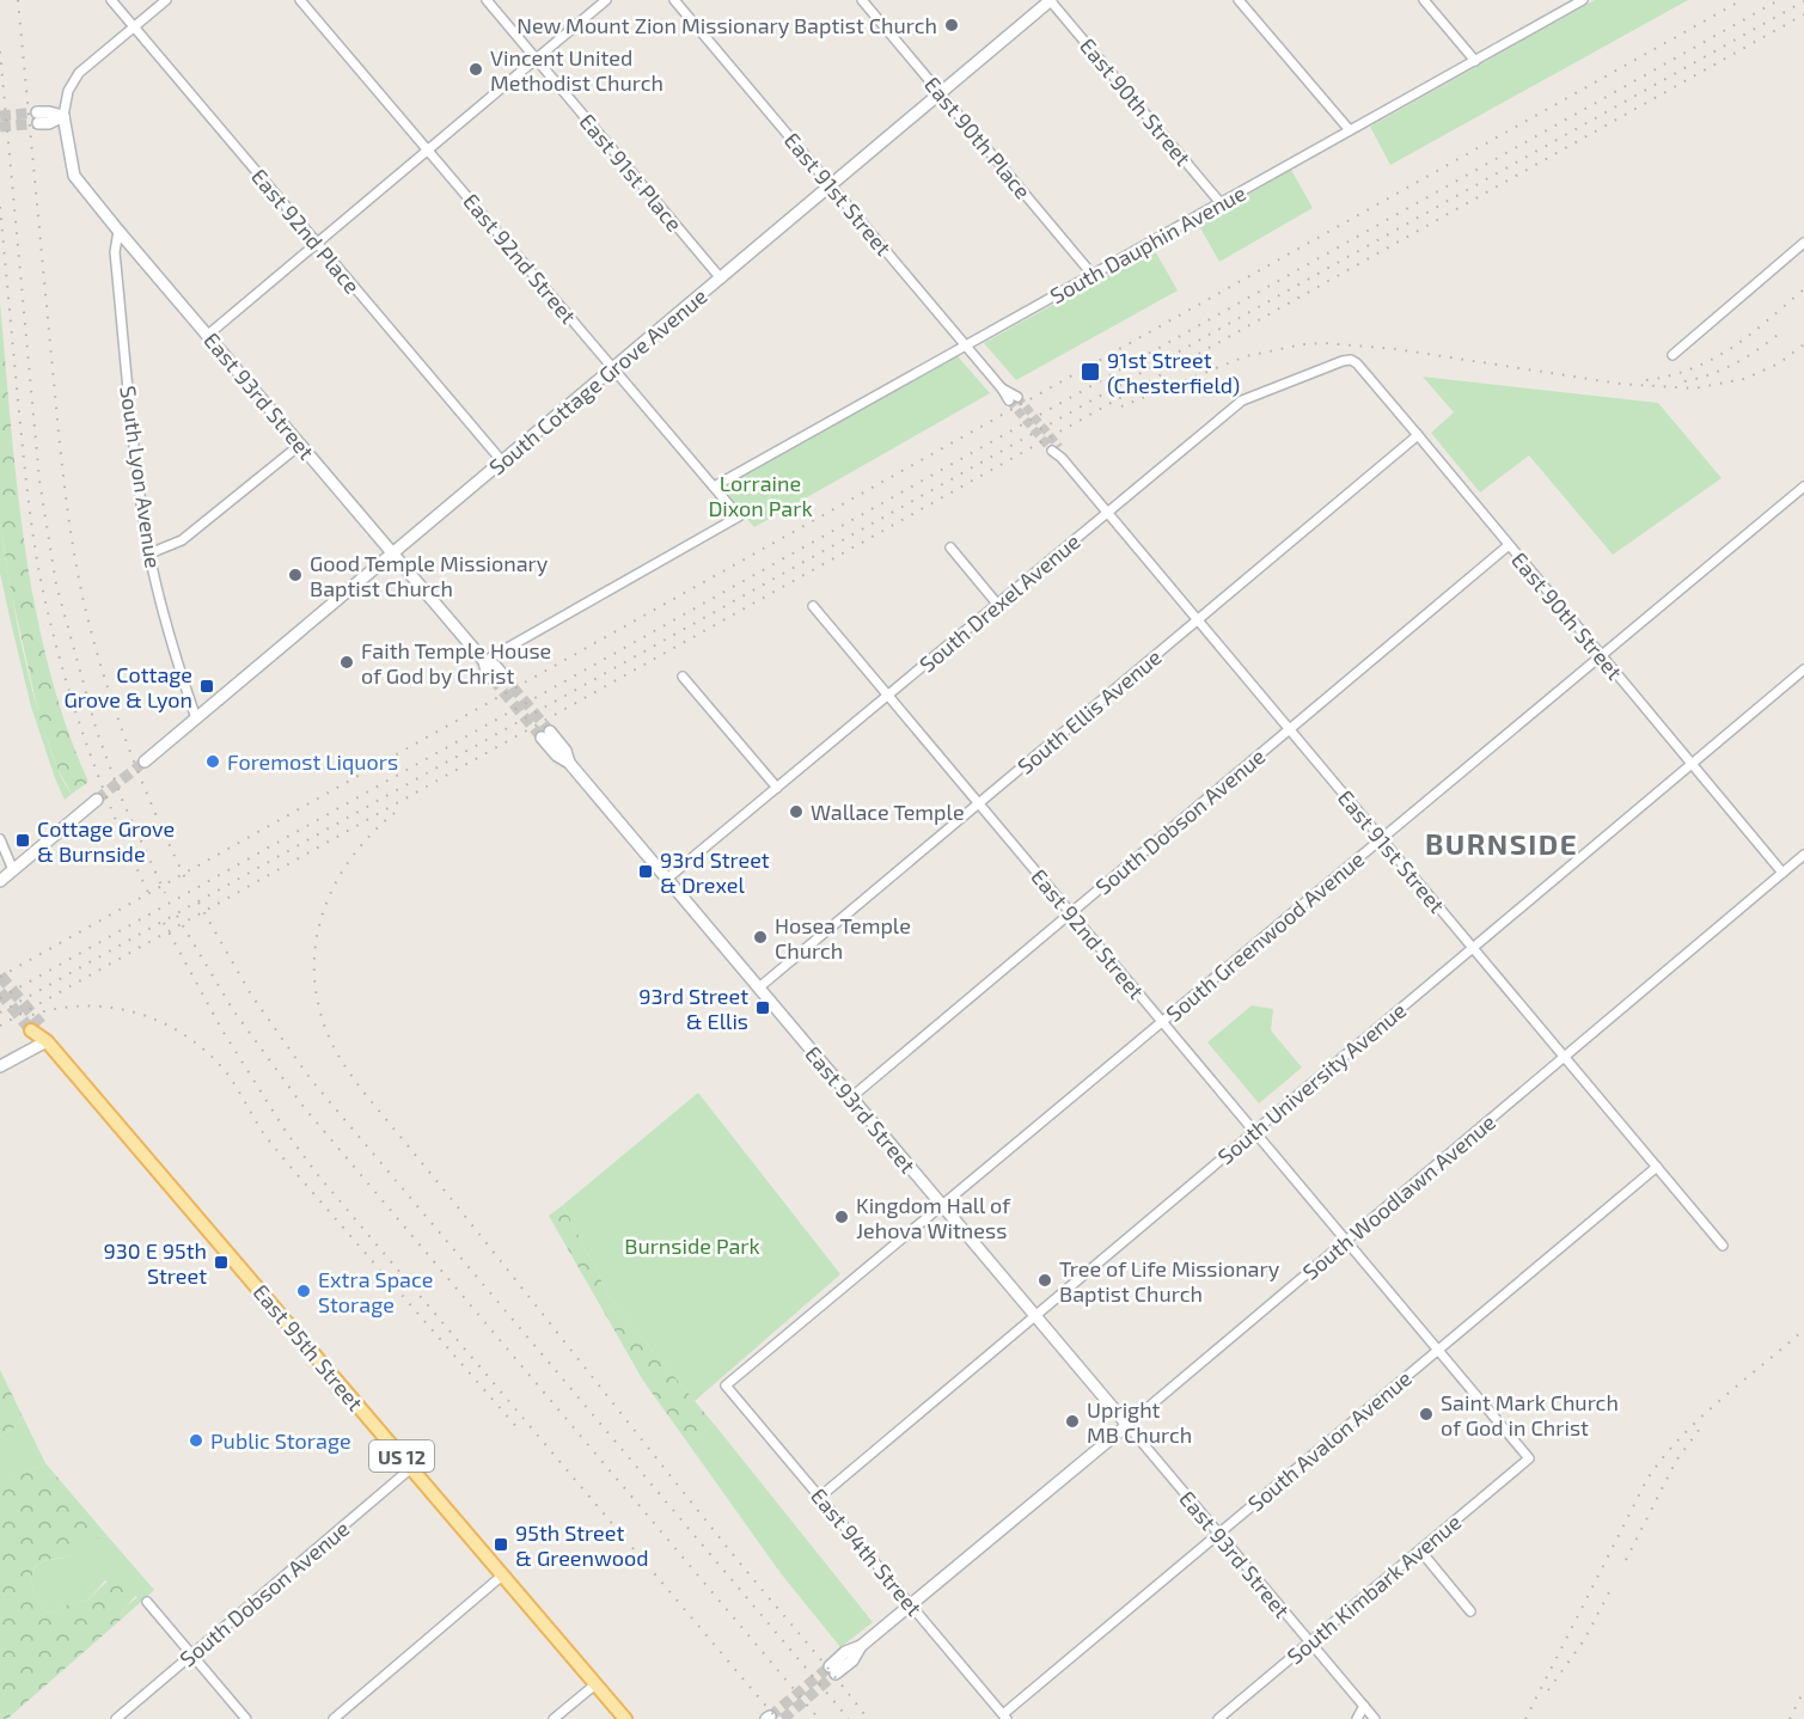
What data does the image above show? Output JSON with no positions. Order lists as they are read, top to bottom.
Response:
{
  "streets": {
    "main road": ["East 95th Street", "US 12"],
    "street": [
      "East 90th Street",
      "East 90th Place",
      "East 91st Place",
      "East 91st Street",
      "East 92nd Place",
      "South Dauphin Avenue",
      "East 92nd Street",
      "South Cottage Grove Avenue",
      "East 93rd Street",
      "South Lyon Avenue",
      "South Drexel Avenue",
      "South Ellis Avenue",
      "South Dobson Avenue",
      "South Greenwood Avenue",
      "South University Avenue",
      "South Woodlawn Avenue",
      "South Avalon Avenue",
      "East 94th Street",
      "South Kimbark Avenue"
    ]
  },
  "crossings": [
    ["East 90th Street", "South Dauphin Avenue"],
    ["East 90th Street", "South Cottage Grove Avenue"],
    ["East 90th Street", "South Drexel Avenue"],
    ["East 90th Street", "South Ellis Avenue"],
    ["East 90th Street", "South Dobson Avenue"],
    ["East 90th Street", "South Greenwood Avenue"],
    ["East 90th Street", "South University Avenue"],
    ["East 90th Street", "South Woodlawn Avenue"],
    ["East 90th Place", "South Dauphin Avenue"],
    ["East 90th Place", "South Cottage Grove Avenue"],
    ["East 91st Place", "South Cottage Grove Avenue"],
    ["East 91st Street", "South Dauphin Avenue"],
    ["East 91st Street", "South Cottage Grove Avenue"],
    ["East 91st Street", "South Drexel Avenue"],
    ["East 91st Street", "South Ellis Avenue"],
    ["East 91st Street", "South Dobson Avenue"],
    ["East 91st Street", "South Greenwood Avenue"],
    ["East 91st Street", "South University Avenue"],
    ["East 91st Street", "South Woodlawn Avenue"],
    ["East 91st Street", "South Avalon Avenue"],
    ["East 92nd Place", "South Cottage Grove Avenue"],
    ["South Dauphin Avenue", "East 92nd Street"],
    ["East 92nd Street", "South Cottage Grove Avenue"],
    ["East 92nd Street", "East 93rd Street"],
    ["East 92nd Street", "South Drexel Avenue"],
    ["East 92nd Street", "South Ellis Avenue"],
    ["East 92nd Street", "South Dobson Avenue"],
    ["East 92nd Street", "South Greenwood Avenue"],
    ["East 92nd Street", "South University Avenue"],
    ["East 92nd Street", "South Woodlawn Avenue"],
    ["East 92nd Street", "South Avalon Avenue"],
    ["East 92nd Street", "South Kimbark Avenue"],
    ["South Cottage Grove Avenue", "East 93rd Street"],
    ["South Cottage Grove Avenue", "South Lyon Avenue"],
    ["East 93rd Street", "South Lyon Avenue"],
    ["East 93rd Street", "South Drexel Avenue"],
    ["East 93rd Street", "South Ellis Avenue"],
    ["East 93rd Street", "South Dobson Avenue"],
    ["East 93rd Street", "South Greenwood Avenue"],
    ["East 93rd Street", "South University Avenue"],
    ["East 93rd Street", "South Woodlawn Avenue"],
    ["East 93rd Street", "South Avalon Avenue"],
    ["East 93rd Street", "South Kimbark Avenue"],
    ["South Dobson Avenue", "East 95th Street"],
    ["South Greenwood Avenue", "East 94th Street"],
    ["South University Avenue", "East 94th Street"],
    ["South Woodlawn Avenue", "East 94th Street"],
    ["South Avalon Avenue", "East 94th Street"]
  ],
  "districts": ["BURNSIDE"],
  "parks": ["Lorraine Dixon Park", "Burnside Park"],
  "places": {
    "other": [
      "New Mount Zion Missionary Baptist Church",
      "Vincent United Methodist Church",
      "Good Temple Missionary Baptist Church",
      "Faith Temple House of God by Christ",
      "Foremost Liquors",
      "Wallace Temple",
      "Hosea Temple Church",
      "Kingdom Hall of Jehova Witness",
      "Tree of Life Missionary Baptist Church",
      "Extra Space Storage",
      "Saint Mark Church of God in Christ",
      "Upright MB Church",
      "Public Storage"
    ],
    "transit": [
      "91st Street (Chesterfield)",
      "Cottage Grove & Lyon",
      "Cottage Grove & Burnside",
      "93rd Street & Drexel",
      "93rd Street & Ellis",
      "930 E 95th Street",
      "95th Street & Greenwood"
    ]
  }
}
